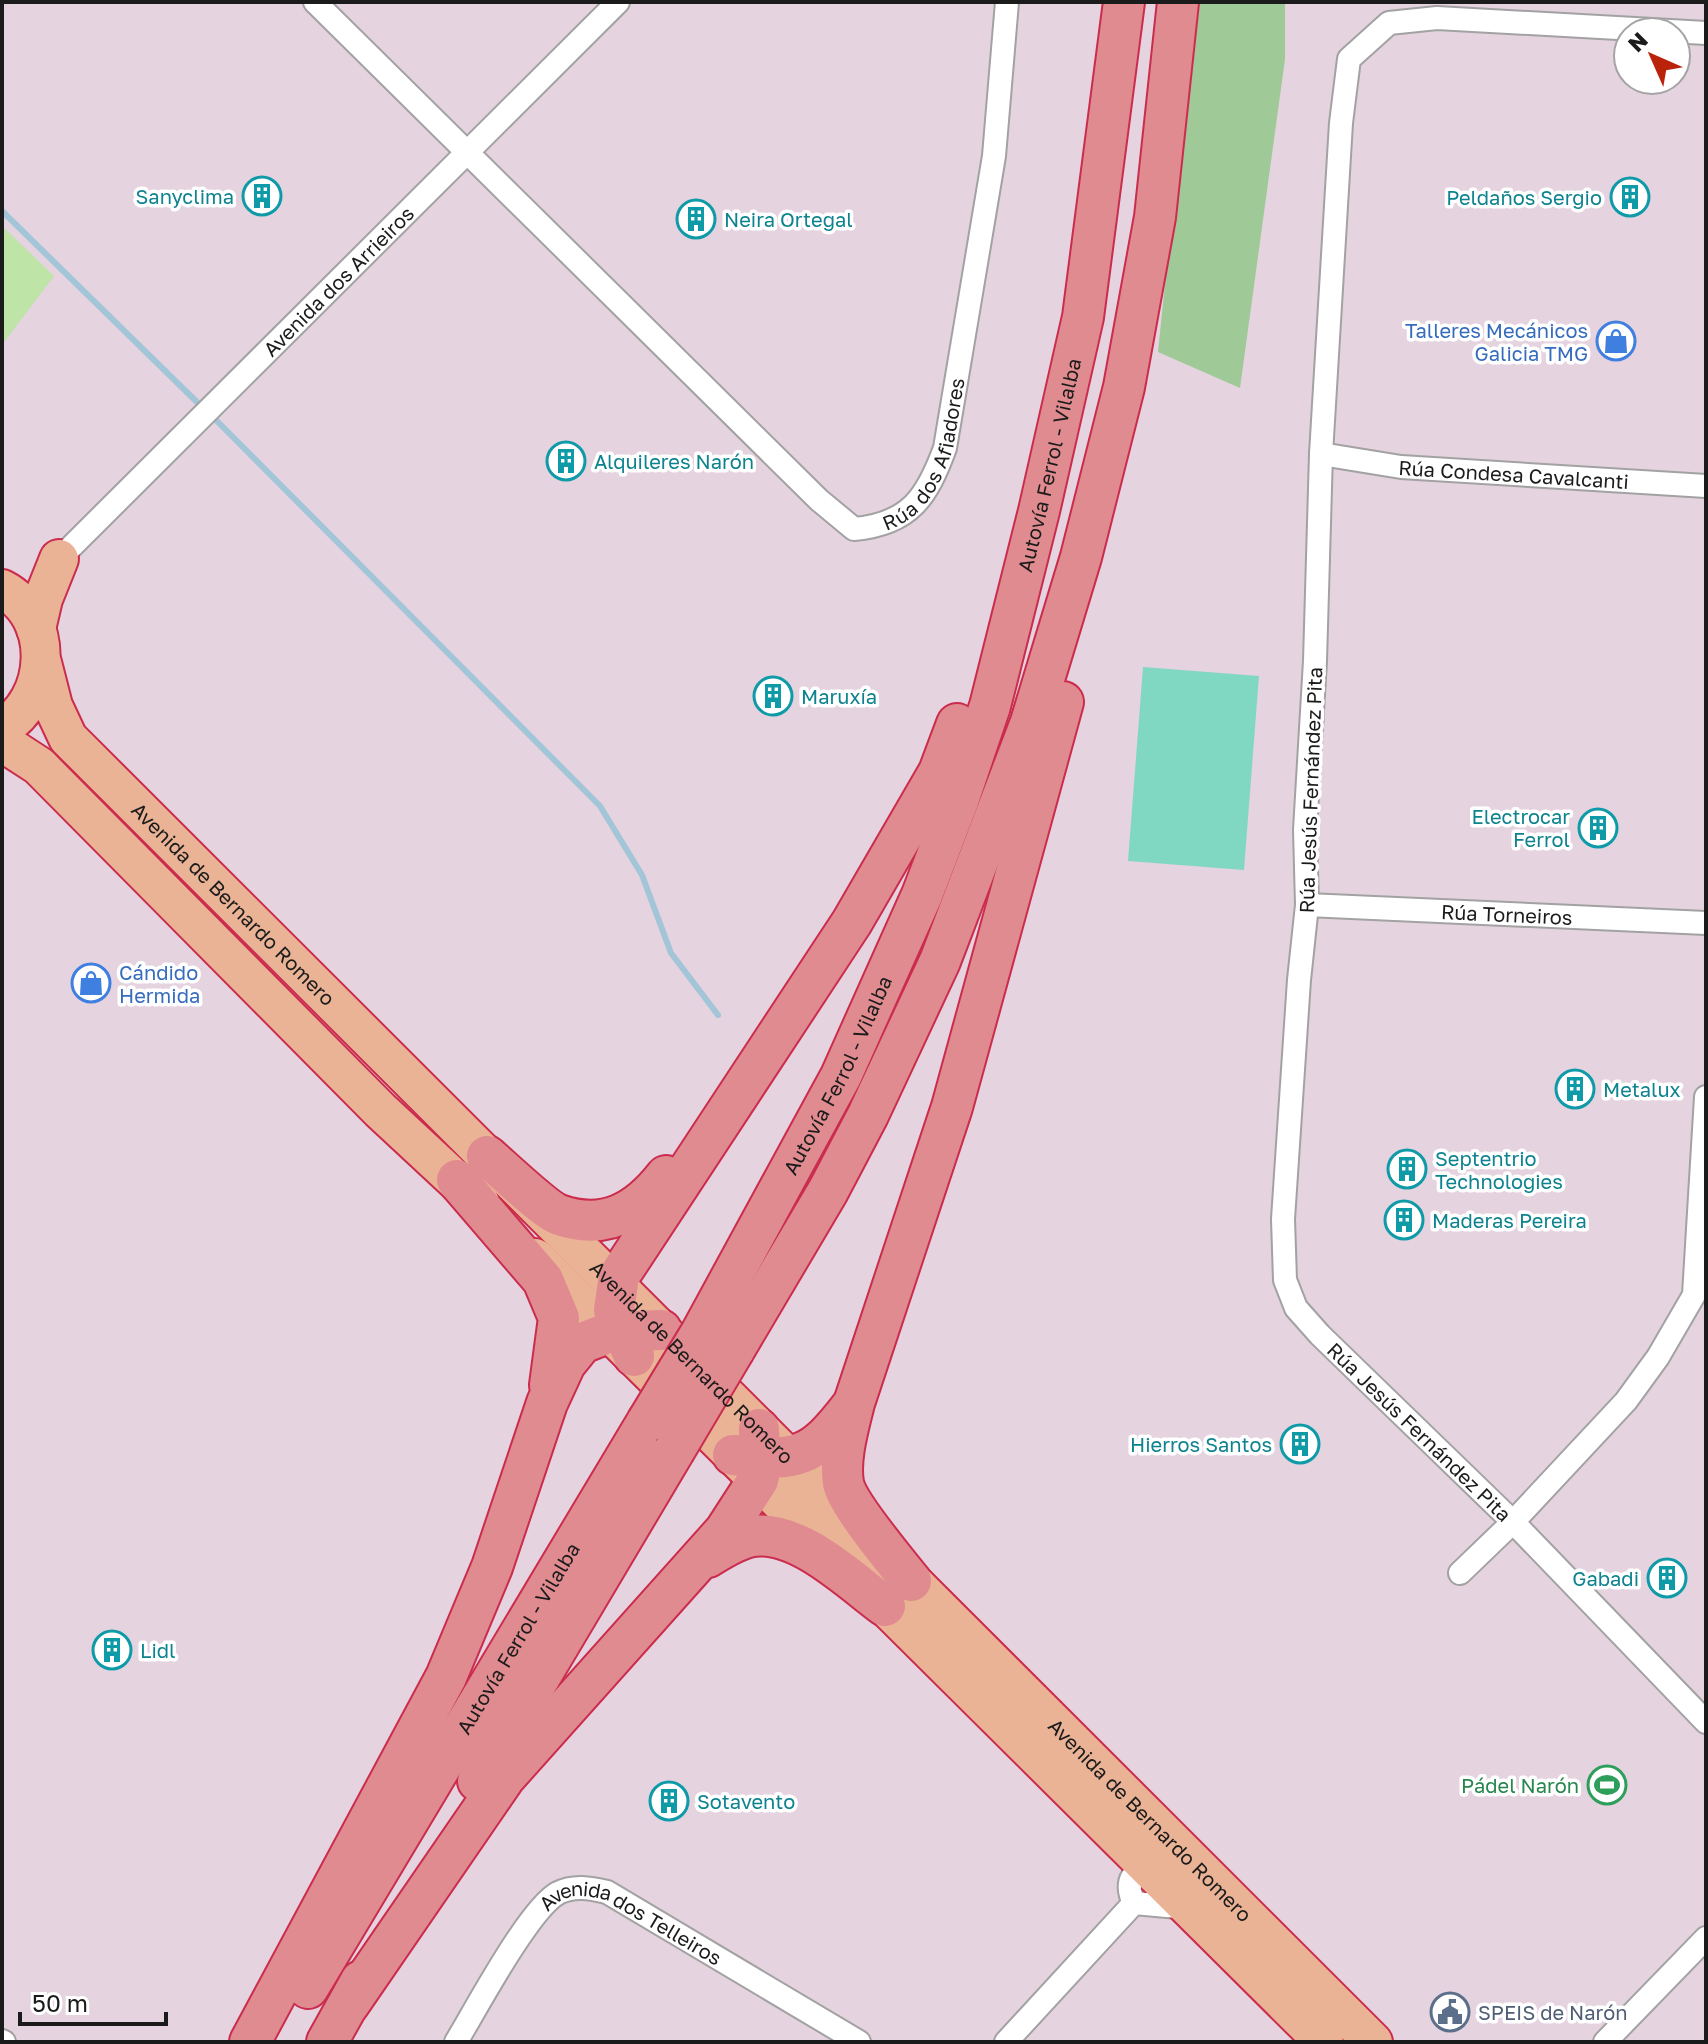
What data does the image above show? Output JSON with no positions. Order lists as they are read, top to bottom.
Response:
{
  "streets": {
    "highway": ["Autovía Ferrol - Vilalba", "Avenida de Bernardo Romero"],
    "street": [
      "Avenida dos Arrieiros",
      "Rúa dos Afiadores",
      "Rúa Condesa Cavalcanti",
      "Rúa Jesús Fernández Pita",
      "Rúa Torneiros",
      "Avenida dos Telleiros"
    ]
  },
  "crossings": [
    ["Avenida dos Arrieiros", "Rúa dos Afiadores"],
    ["Rúa Condesa Cavalcanti", "Rúa Jesús Fernández Pita"],
    ["Rúa Jesús Fernández Pita", "Rúa Torneiros"]
  ],
  "places": {
    "building": [
      "Sanyclima",
      "Peldaños Sergio",
      "Neira Ortegal",
      "Alquileres Narón",
      "Maruxía",
      "Electrocar Ferrol",
      "Metalux",
      "Septentrio Technologies",
      "Maderas Pereira",
      "Hierros Santos",
      "Gabadi",
      "Lidl",
      "Sotavento"
    ],
    "shop": ["Talleres Mecánicos Galicia TMG", "Cándido Hermida"],
    "sports": ["Pádel Narón"],
    "public building": ["SPEIS de Narón"]
  },
  "scale_bar": "50 m",
  "north": "top left"
}
